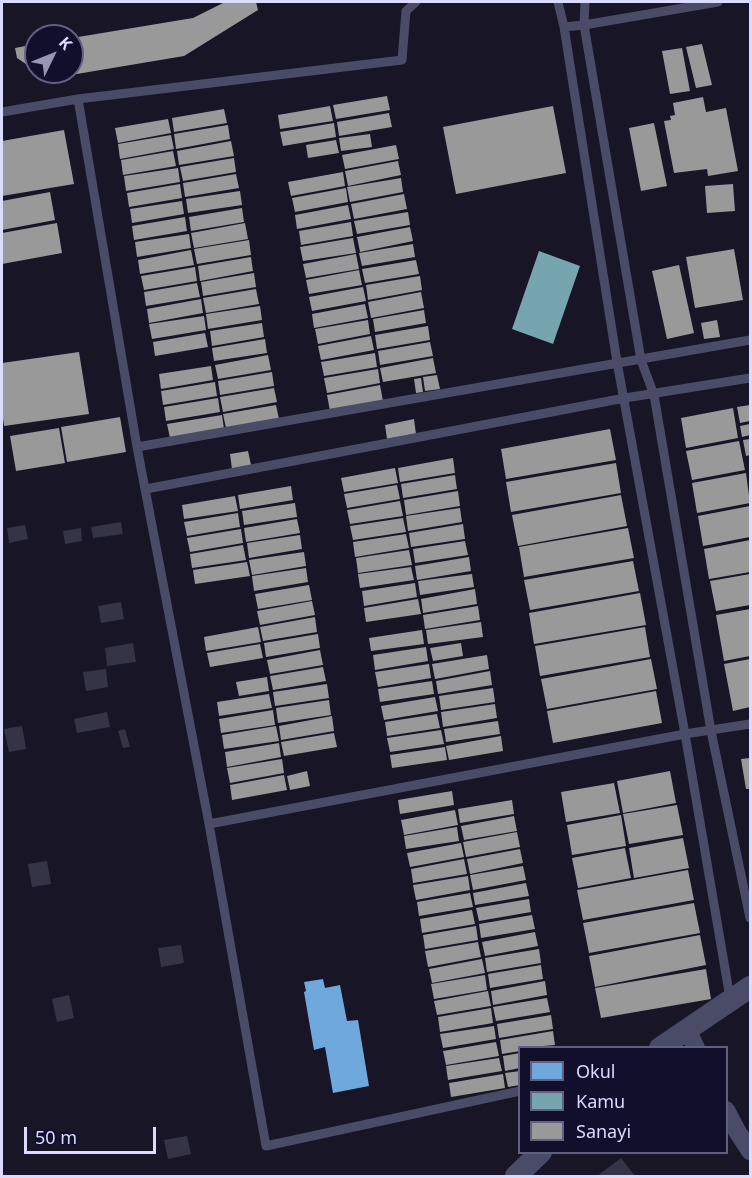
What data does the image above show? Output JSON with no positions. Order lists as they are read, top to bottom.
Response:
{
  "legend": ["Okul", "Kamu", "Sanayi"],
  "scale_bar": "50 m",
  "north": "top right"
}
